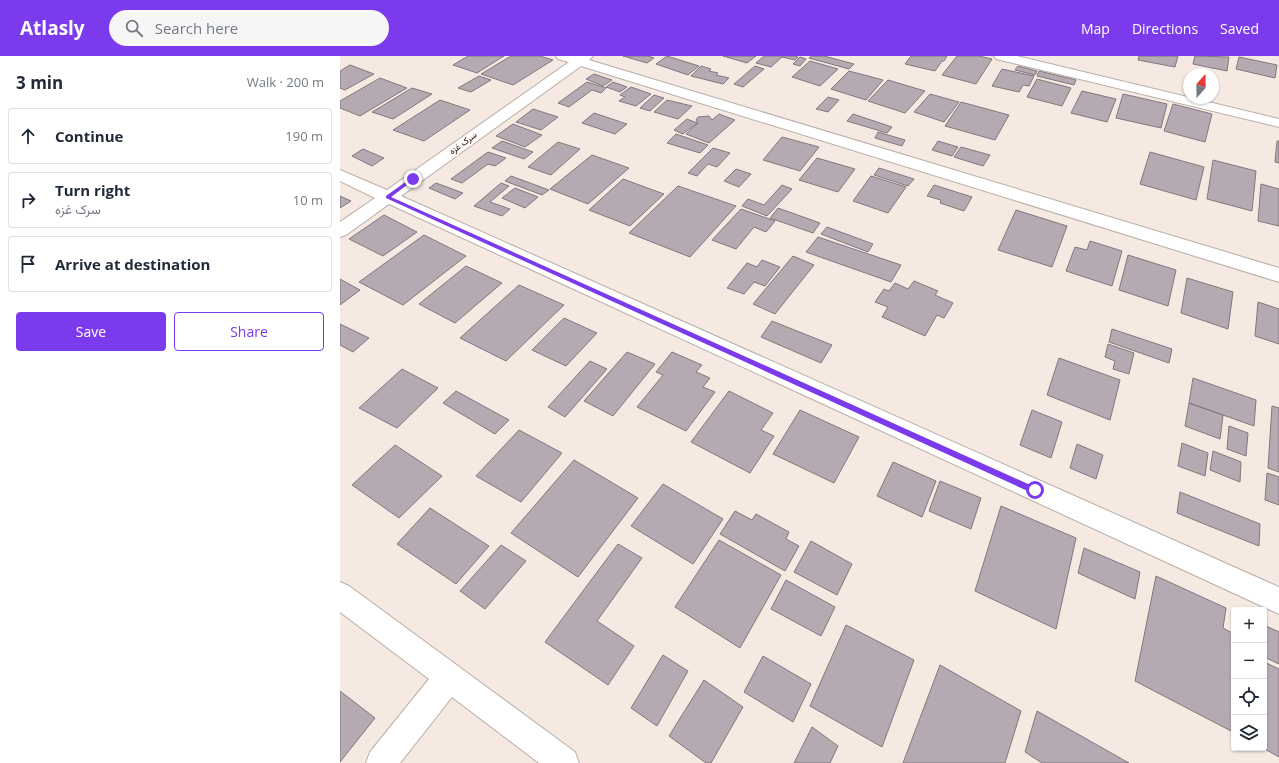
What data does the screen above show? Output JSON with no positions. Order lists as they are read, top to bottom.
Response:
{
  "streets": {
    "street": ["سرک غزه"]
  },
  "north": "top",
  "page": {
    "header": "Atlasly",
    "search": "Search here",
    "nav": ["Map", "Directions", "Saved"],
    "heading": ["3 min", "Walk · 200 m"],
    "list": [
      ["Continue", "190 m"],
      ["Turn right", "سرک غزه", "10 m"],
      "Arrive at destination"
    ],
    "buttons": ["Save", "Share"],
    "map_buttons": ["+", "−"]
  }
}
